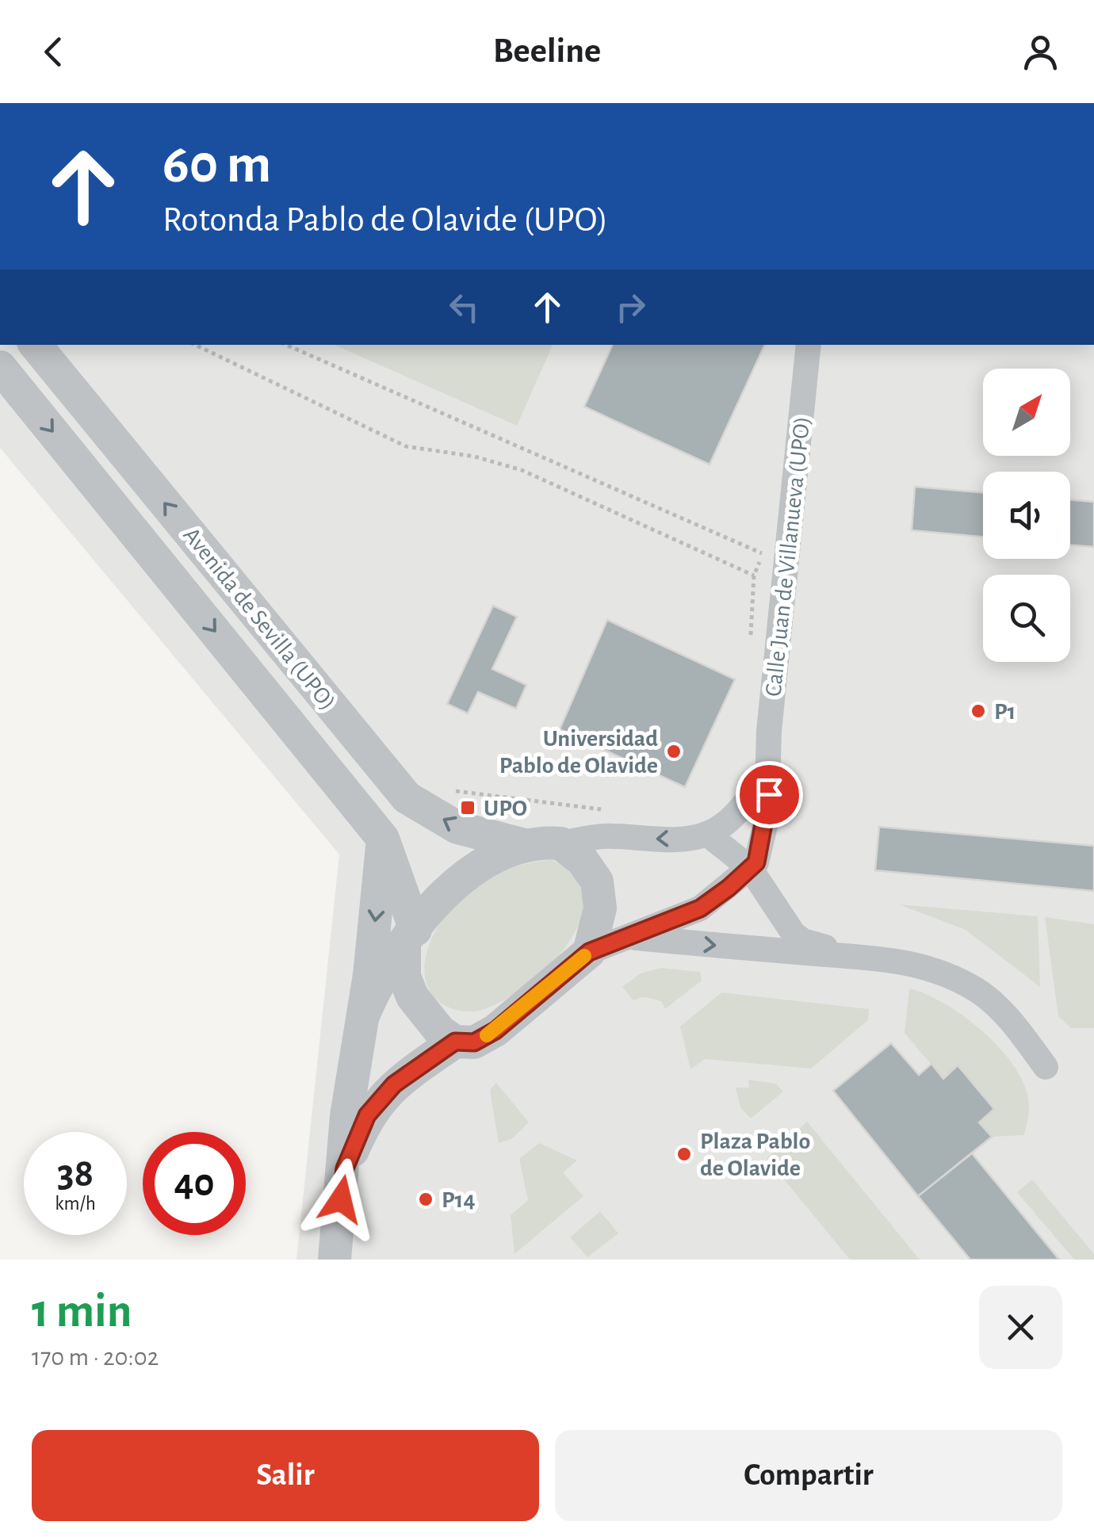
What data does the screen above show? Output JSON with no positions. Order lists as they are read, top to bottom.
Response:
{
  "streets": {
    "street": ["Calle Juan de Villanueva (UPO)", "Avenida de Sevilla (UPO)"]
  },
  "places": {
    "other": [
      "P1",
      "Universidad Pablo de Olavide",
      "Plaza Pablo de Olavide",
      "P14"
    ],
    "transit": ["UPO"]
  },
  "north": "top right",
  "page": {
    "header": "Beeline",
    "turn": ["60 m", "Rotonda Pablo de Olavide (UPO)"],
    "speed": "38 km/h",
    "limit": "40",
    "heading": ["1 min", "170 m · 20:02"],
    "buttons": ["Salir", "Compartir"]
  }
}
